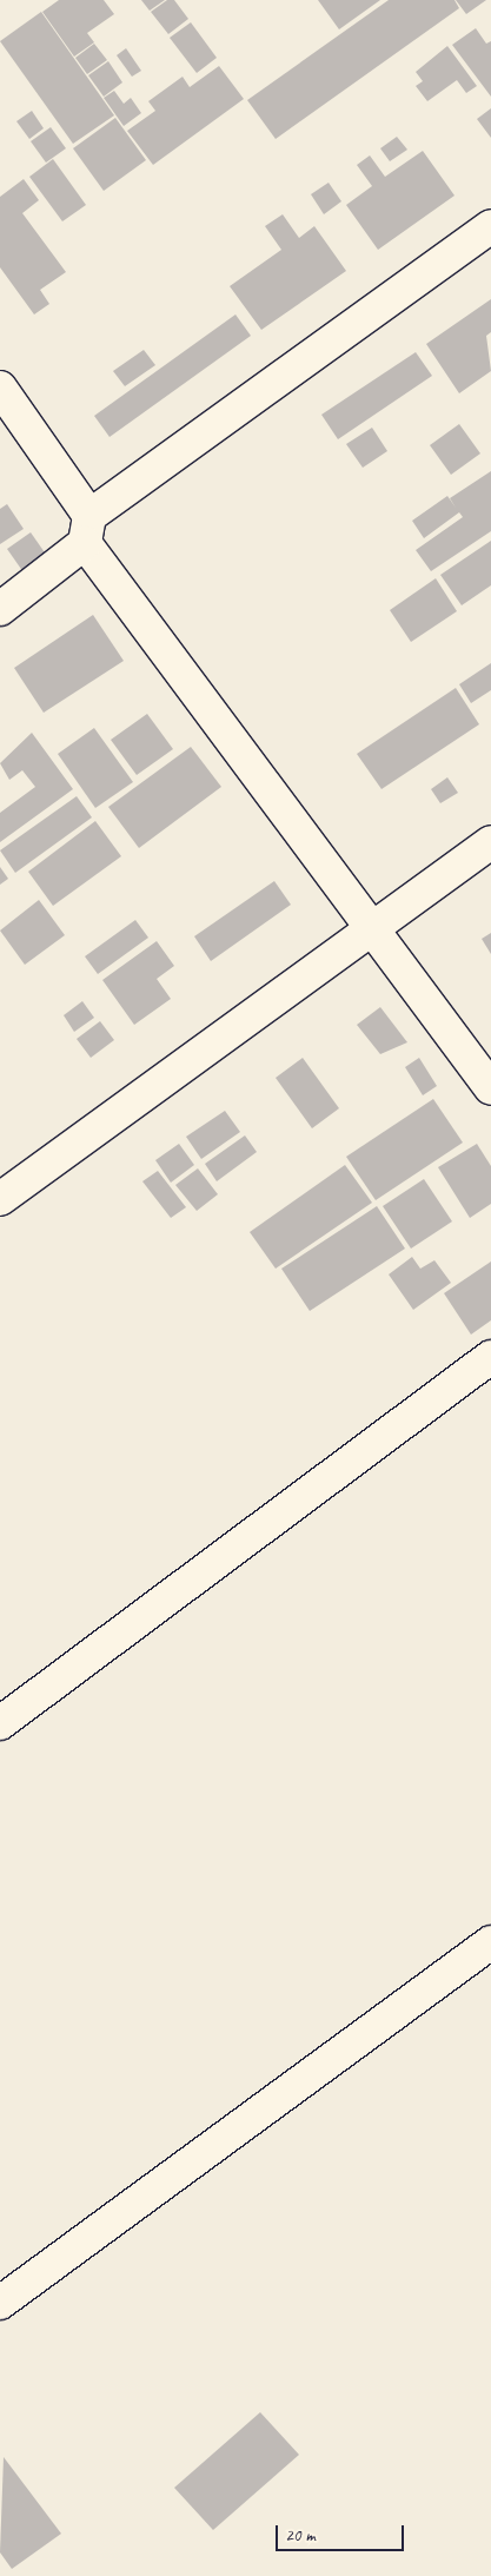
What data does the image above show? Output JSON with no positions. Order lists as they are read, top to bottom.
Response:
{
  "scale_bar": "20 m"
}
